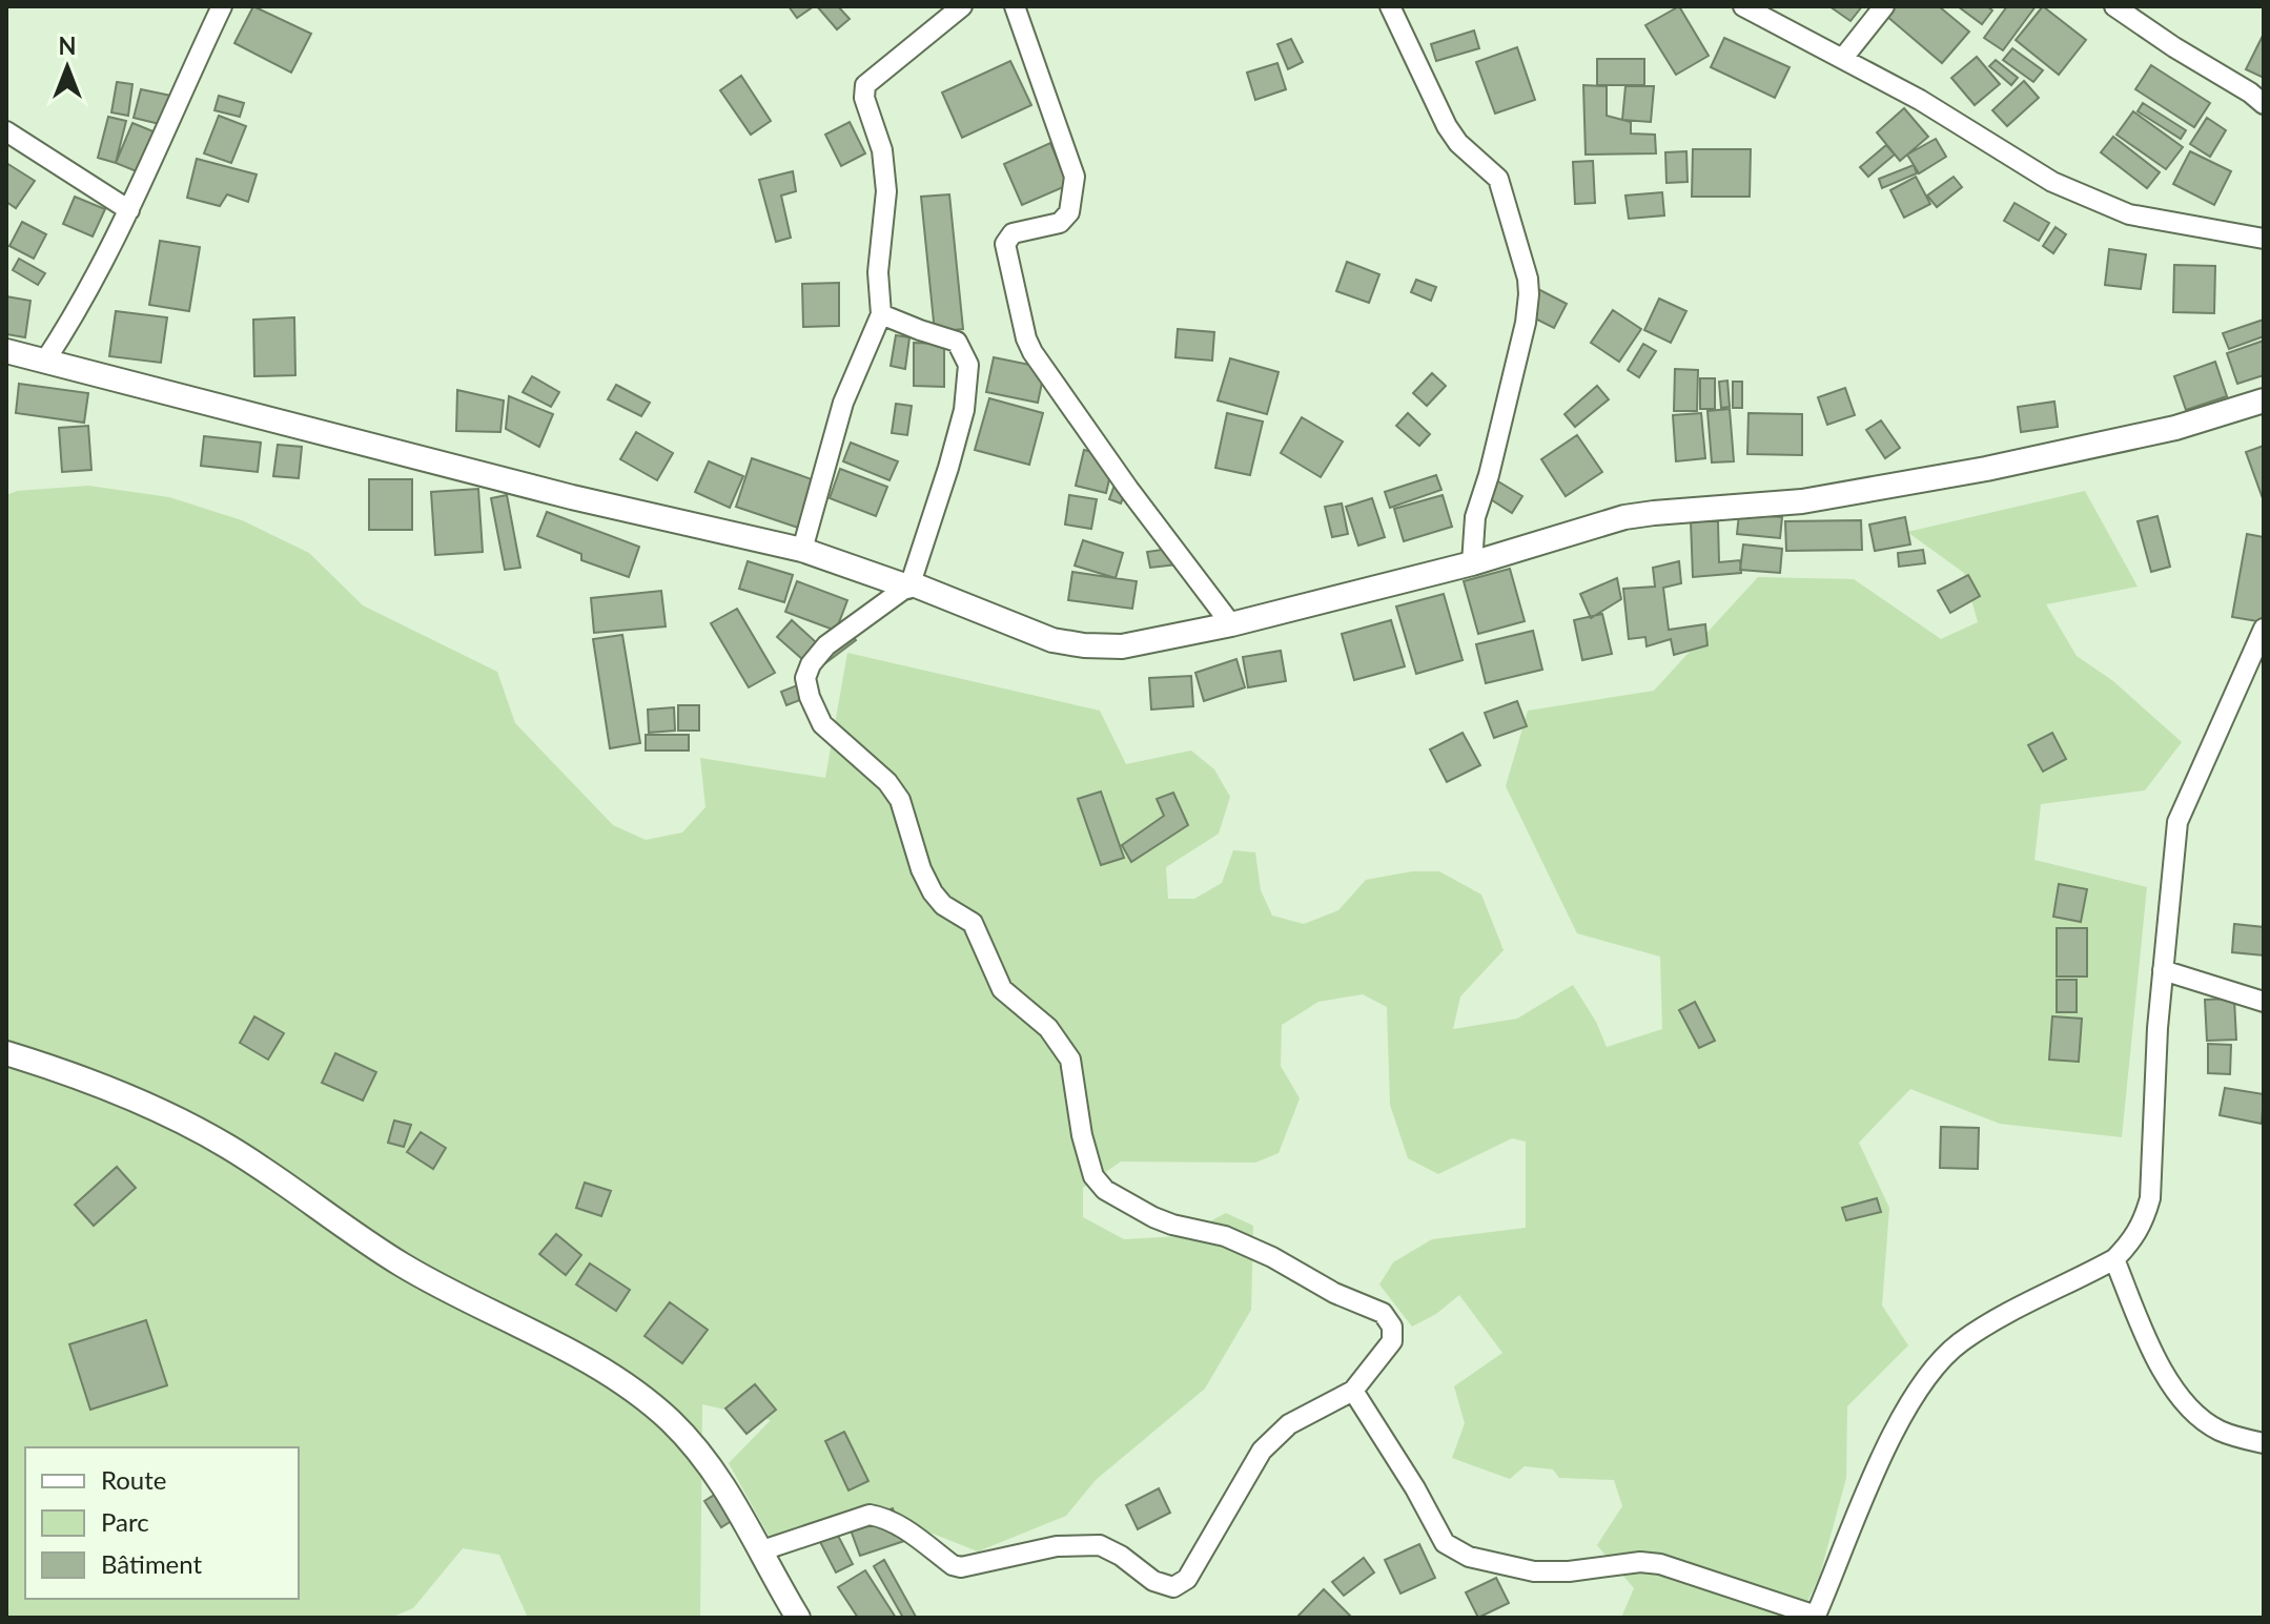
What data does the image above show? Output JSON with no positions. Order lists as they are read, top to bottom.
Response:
{
  "legend": ["Route", "Parc", "Bâtiment"],
  "north": "top"
}
